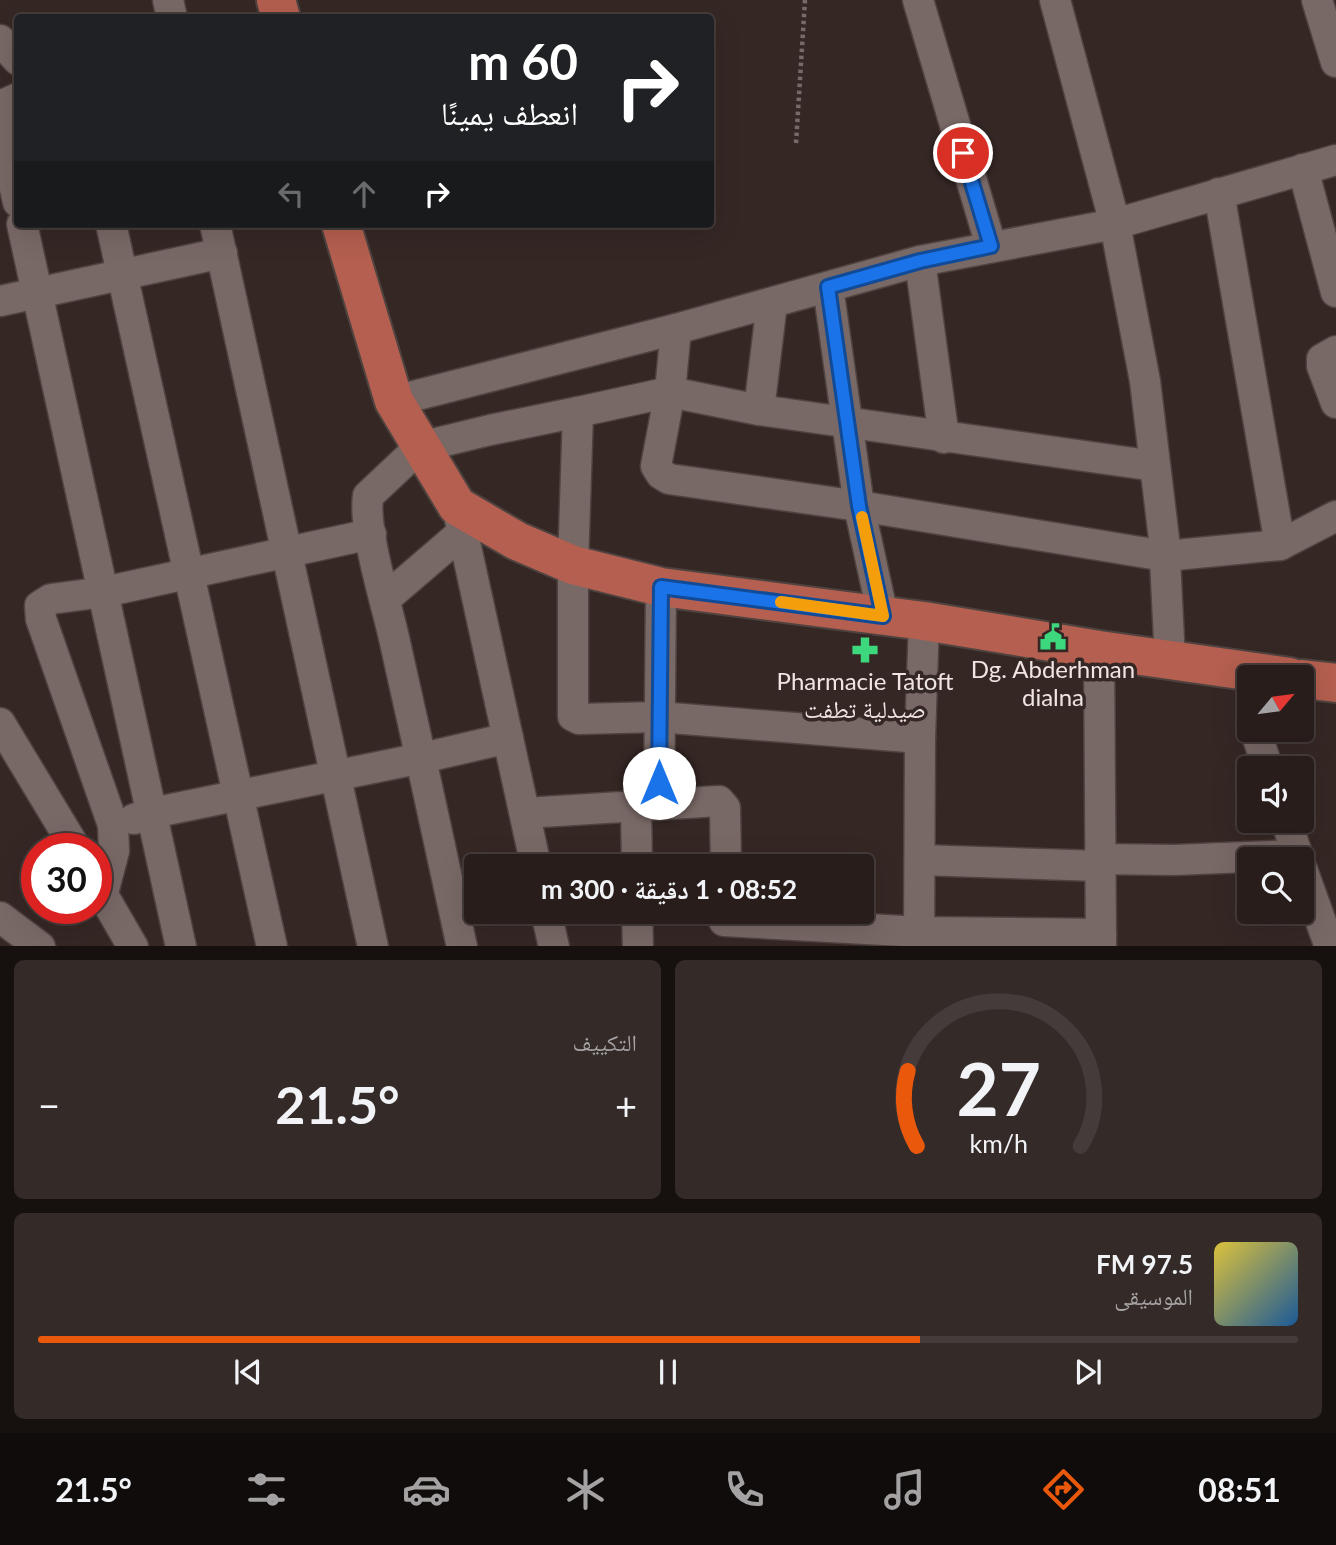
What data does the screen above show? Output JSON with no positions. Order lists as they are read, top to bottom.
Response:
{
  "places": {
    "public building": ["Dg. Abderhman dialna"],
    "pharmacy": ["Pharmacie Tatoft صيدلية تطفت"]
  },
  "north": "top right",
  "page": {
    "turn": ["60 m", "انعطف يمينًا"],
    "limit": "30",
    "trip": "08:52 · 1 دقيقة · 300 m",
    "tile": "التكييف",
    "heat": ["−", "21.5°", "+"],
    "song": ["97.5 FM", "الموسيقى"],
    "tabs": ["08:51", "21.5°"],
    "gauge": ["27", "km/h"]
  }
}
